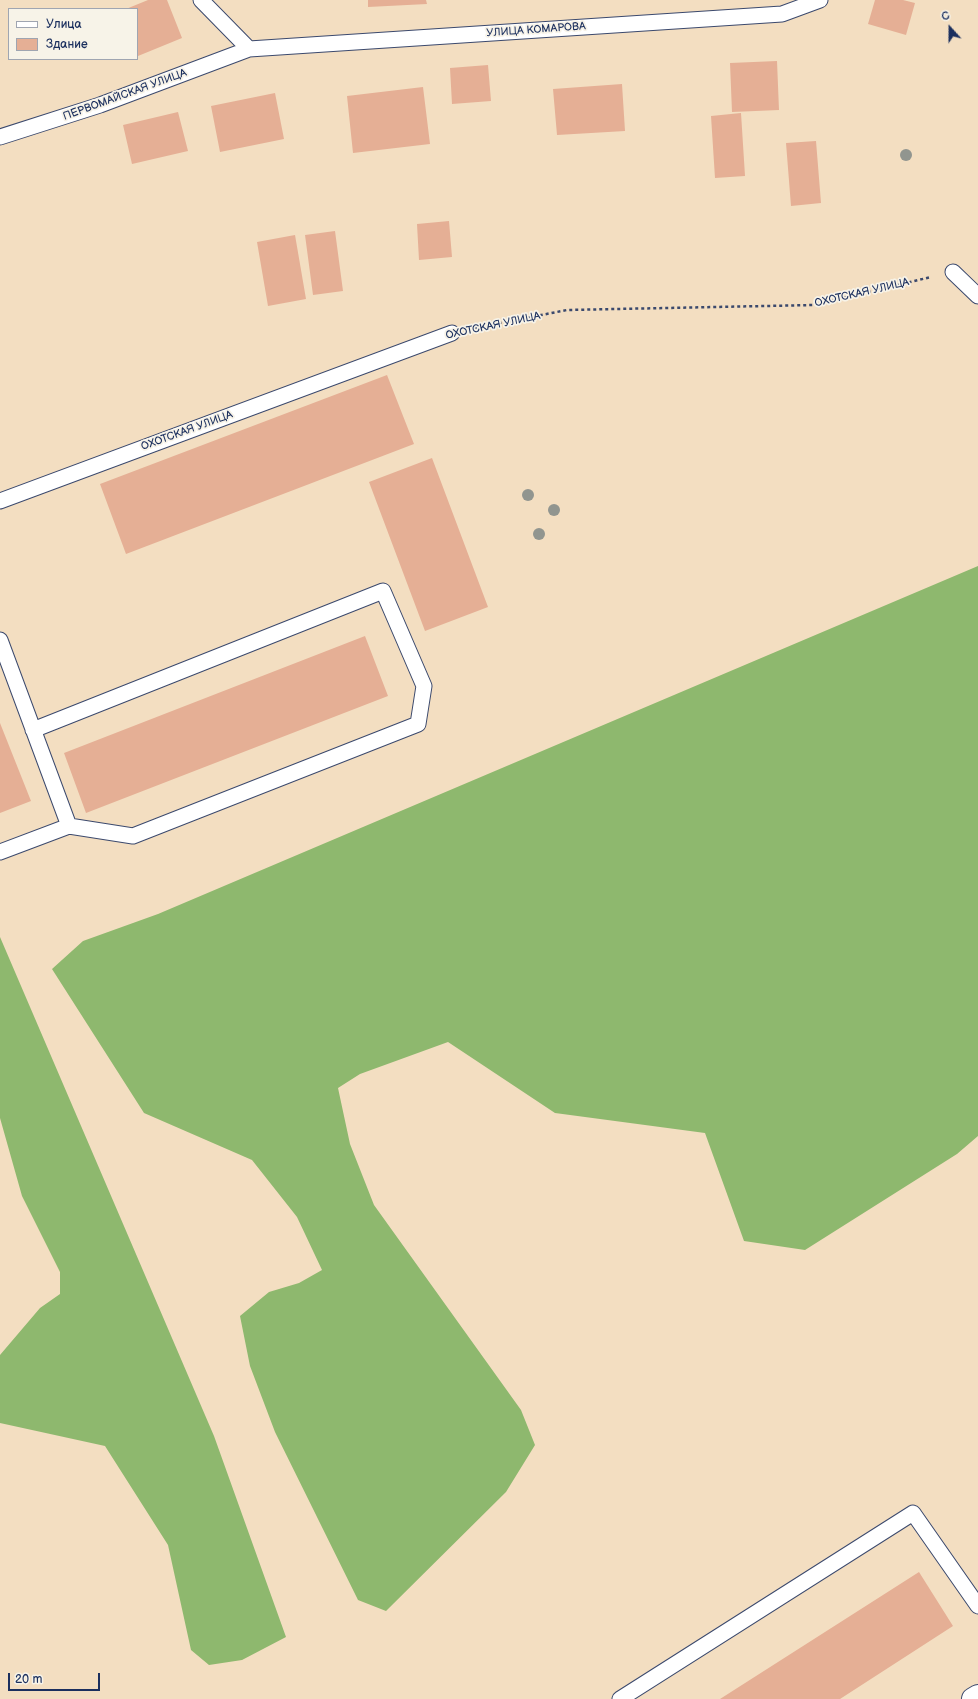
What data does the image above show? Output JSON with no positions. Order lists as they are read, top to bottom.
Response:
{
  "streets": {
    "lane": ["УЛИЦА КОМАРОВА", "ПЕРВОМАЙСКАЯ УЛИЦА", "ОХОТСКАЯ УЛИЦА"]
  },
  "crossings": [
    ["УЛИЦА КОМАРОВА", "ПЕРВОМАЙСКАЯ УЛИЦА"]
  ],
  "legend": ["Улица", "Здание"],
  "scale_bar": "20 m",
  "north": "top"
}
